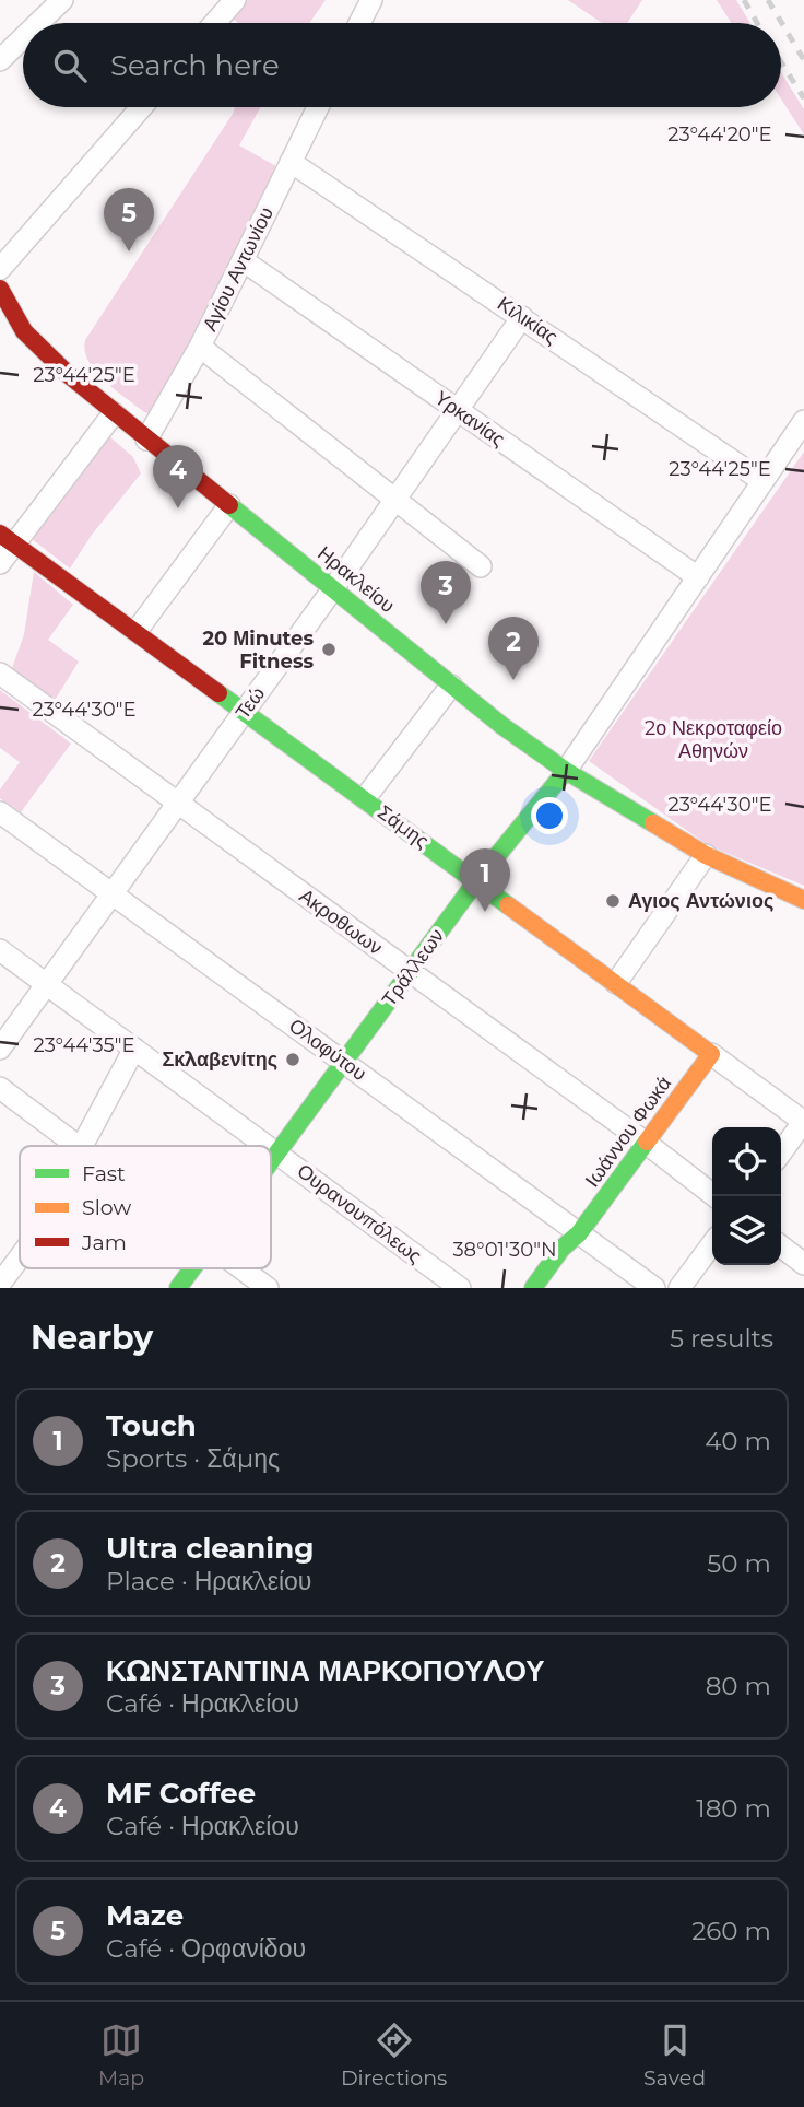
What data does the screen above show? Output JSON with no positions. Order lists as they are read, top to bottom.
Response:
{
  "streets": {
    "street": [
      "Αγίου Αντωνίου",
      "Κιλικίας",
      "Υρκανίας",
      "Ηρακλείου",
      "Τεώ",
      "Σάμης",
      "Ακροθωων",
      "Τράλλεων",
      "Ολοφύτου",
      "Ιωάννου Φωκά",
      "Ουρανουπόλεως"
    ]
  },
  "crossings": [
    ["Αγίου Αντωνίου", "Κιλικίας"],
    ["Αγίου Αντωνίου", "Υρκανίας"],
    ["Αγίου Αντωνίου", "Ηρακλείου"],
    ["Κιλικίας", "Τεώ"],
    ["Κιλικίας", "Τράλλεων"],
    ["Υρκανίας", "Τεώ"],
    ["Υρκανίας", "Τράλλεων"],
    ["Ηρακλείου", "Τεώ"],
    ["Ηρακλείου", "Τράλλεων"],
    ["Τεώ", "Σάμης"],
    ["Τεώ", "Ακροθωων"],
    ["Τεώ", "Ολοφύτου"],
    ["Τεώ", "Ουρανουπόλεως"],
    ["Σάμης", "Τράλλεων"],
    ["Σάμης", "Ιωάννου Φωκά"],
    ["Ακροθωων", "Τράλλεων"],
    ["Ακροθωων", "Ιωάννου Φωκά"],
    ["Τράλλεων", "Ολοφύτου"],
    ["Τράλλεων", "Ουρανουπόλεως"],
    ["Ολοφύτου", "Ιωάννου Φωκά"]
  ],
  "parks": ["2ο Νεκροταφείο Αθηνών"],
  "places": ["20 Μinutes Fitness", "Αγιος Αντώνιος", "Σκλαβενίτης"],
  "legend": ["Fast", "Slow", "Jam"],
  "page": {
    "search": "Search here",
    "pins": [
      "5",
      "4",
      "3",
      "2",
      "1"
    ],
    "heading": ["Nearby", "5 results"],
    "list": [
      {
        "mark": "1",
        "name": "Touch",
        "note": "Sports · Σάμης",
        "value": "40 m"
      },
      {
        "mark": "2",
        "name": "Ultra cleaning",
        "note": "Place · Ηρακλείου",
        "value": "50 m"
      },
      {
        "mark": "3",
        "name": "ΚΩΝΣΤΑΝΤΙΝΑ ΜΑΡΚΟΠΟΥΛΟΥ",
        "note": "Café · Ηρακλείου",
        "value": "80 m"
      },
      {
        "mark": "4",
        "name": "MF Coffee",
        "note": "Café · Ηρακλείου",
        "value": "180 m"
      },
      {
        "mark": "5",
        "name": "Maze",
        "note": "Café · Ορφανίδου",
        "value": "260 m"
      }
    ],
    "nav": ["Map", "Directions", "Saved"]
  },
  "coordinates": [
    "23°44'20\"E",
    "23°44'25\"E",
    "23°44'30\"E",
    "23°44'35\"E",
    "38°01'30\"N"
  ]
}
